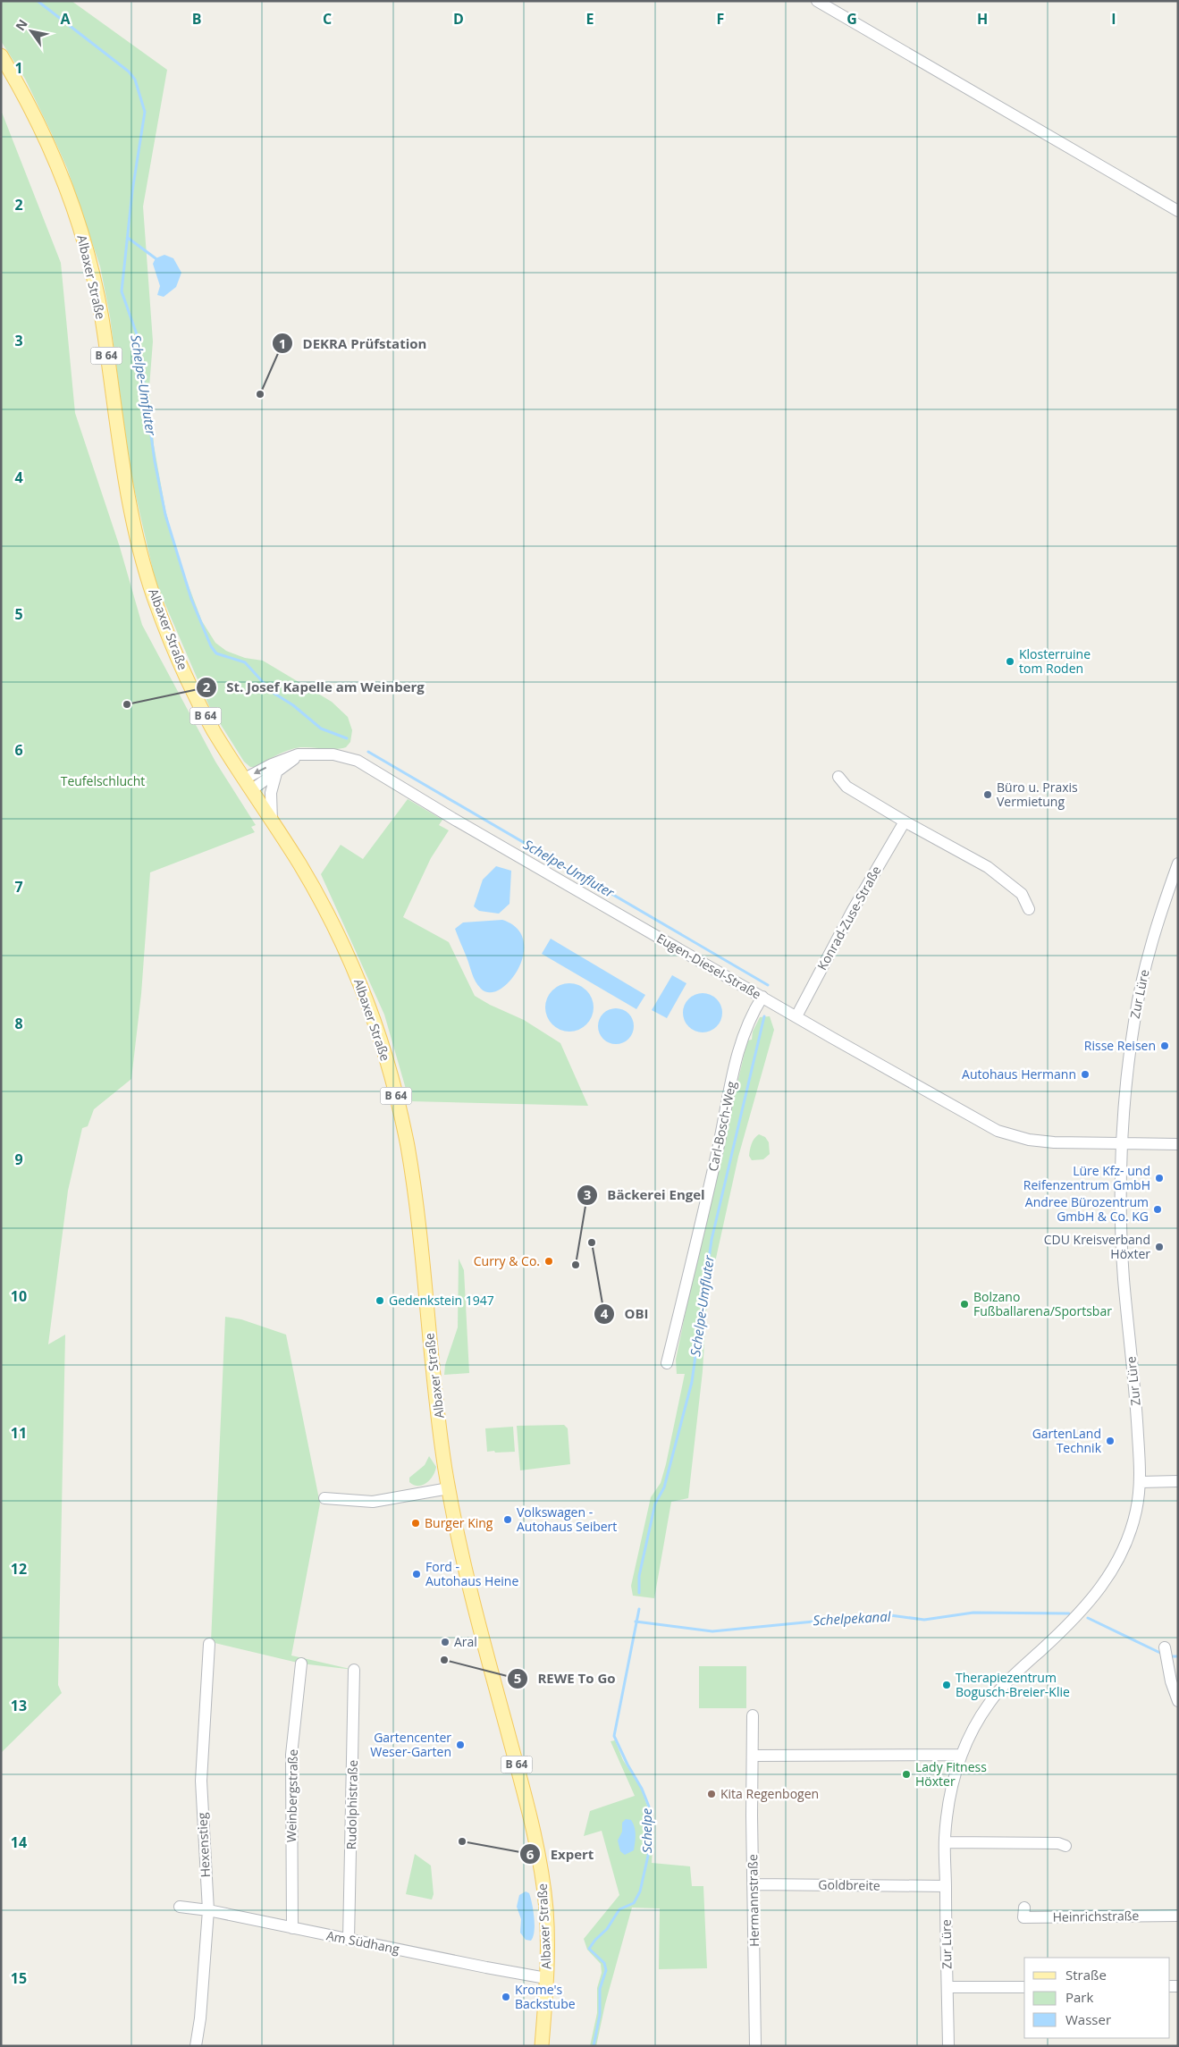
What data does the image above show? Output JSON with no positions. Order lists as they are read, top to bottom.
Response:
{
  "streets": {
    "main road": ["Albaxer Straße", "B 64"],
    "street": [
      "Konrad-Zuse-Straße",
      "Eugen-Diesel-Straße",
      "Zur Lüre",
      "Carl-Bosch-Weg",
      "Weinbergstraße",
      "Rudolphistraße",
      "Hexenstieg",
      "Goldbreite",
      "Hermannstraße",
      "Heinrichstraße",
      "Am Südhang"
    ]
  },
  "crossings": [
    ["Albaxer Straße", "Eugen-Diesel-Straße"],
    ["Albaxer Straße", "Am Südhang"],
    ["Konrad-Zuse-Straße", "Eugen-Diesel-Straße"],
    ["Eugen-Diesel-Straße", "Zur Lüre"],
    ["Eugen-Diesel-Straße", "Carl-Bosch-Weg"],
    ["Zur Lüre", "Goldbreite"],
    ["Weinbergstraße", "Am Südhang"],
    ["Rudolphistraße", "Am Südhang"],
    ["Hexenstieg", "Am Südhang"],
    ["Goldbreite", "Hermannstraße"]
  ],
  "water": ["Schelpe-Umfluter", "Schelpekanal", "Schelpe"],
  "parks": ["Teufelschlucht"],
  "places": [
    "DEKRA Prüfstation",
    "Klosterruine tom Roden",
    "St. Josef Kapelle am Weinberg",
    "Büro u. Praxis Vermietung",
    "Risse Reisen",
    "Autohaus Hermann",
    "Lüre Kfz- und Reifenzentrum GmbH",
    "Andree Bürozentrum GmbH & Co. KG",
    "OBI",
    "CDU Kreisverband Höxter",
    "Curry & Co.",
    "Bäckerei Engel",
    "Gedenkstein 1947",
    "Bolzano Fußballarena/Sportsbar",
    "GartenLand Technik",
    "Volkswagen - Autohaus Seibert",
    "Burger King",
    "Ford - Autohaus Heine",
    "Aral",
    "REWE To Go",
    "Therapiezentrum Bogusch-Breier-Klie",
    "Gartencenter Weser-Garten",
    "Lady Fitness Höxter",
    "Kita Regenbogen",
    "Expert",
    "Krome's Backstube"
  ],
  "legend": ["Straße", "Park", "Wasser"],
  "north": "top left",
  "grid": {
    "columns": [
      "A",
      "B",
      "C",
      "D",
      "E",
      "F",
      "G",
      "H",
      "I"
    ],
    "rows": [
      "1",
      "2",
      "3",
      "4",
      "5",
      "6",
      "7",
      "8",
      "9",
      "10",
      "11",
      "12",
      "13",
      "14",
      "15"
    ]
  }
}
